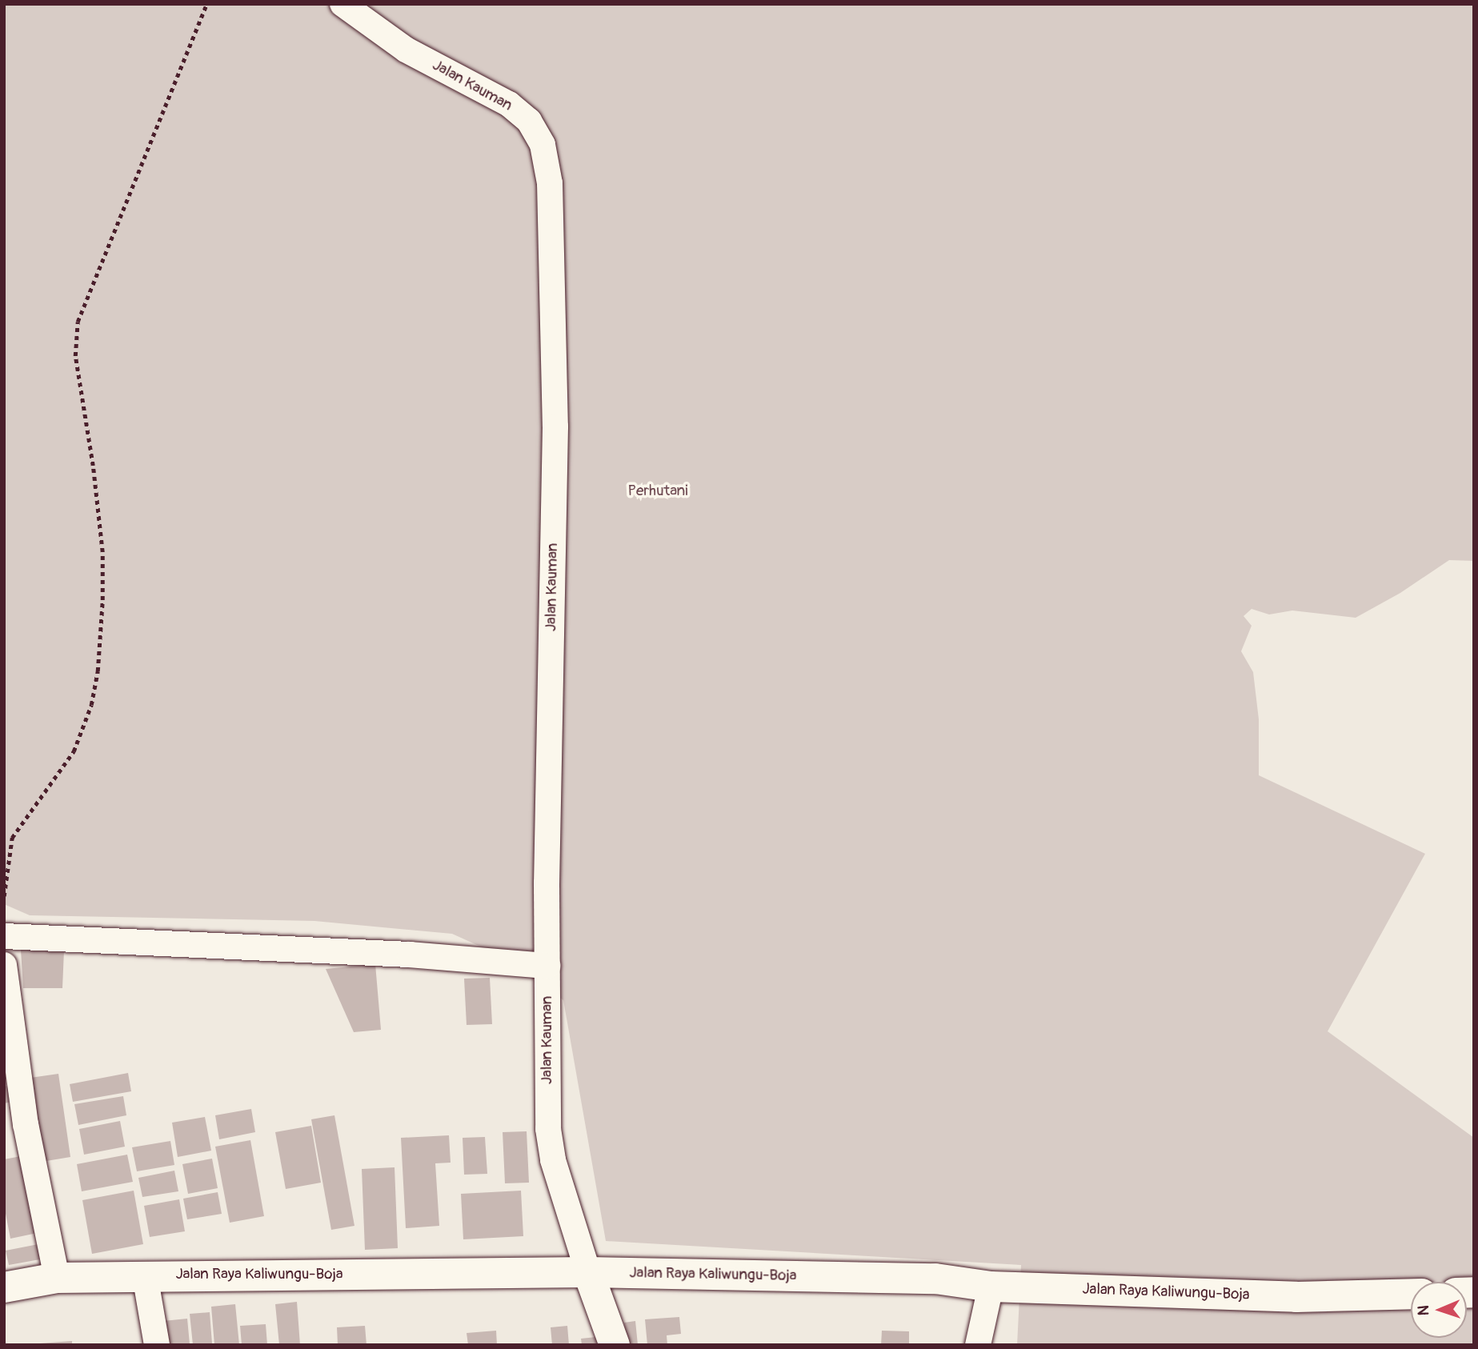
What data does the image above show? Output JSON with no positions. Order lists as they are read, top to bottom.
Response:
{
  "streets": {
    "main road": ["Jalan Raya Kaliwungu-Boja"],
    "street": ["Jalan Kauman"]
  },
  "crossings": [
    ["Jalan Kauman", "Jalan Raya Kaliwungu-Boja"]
  ],
  "parks": ["Perhutani"],
  "north": "left"
}
